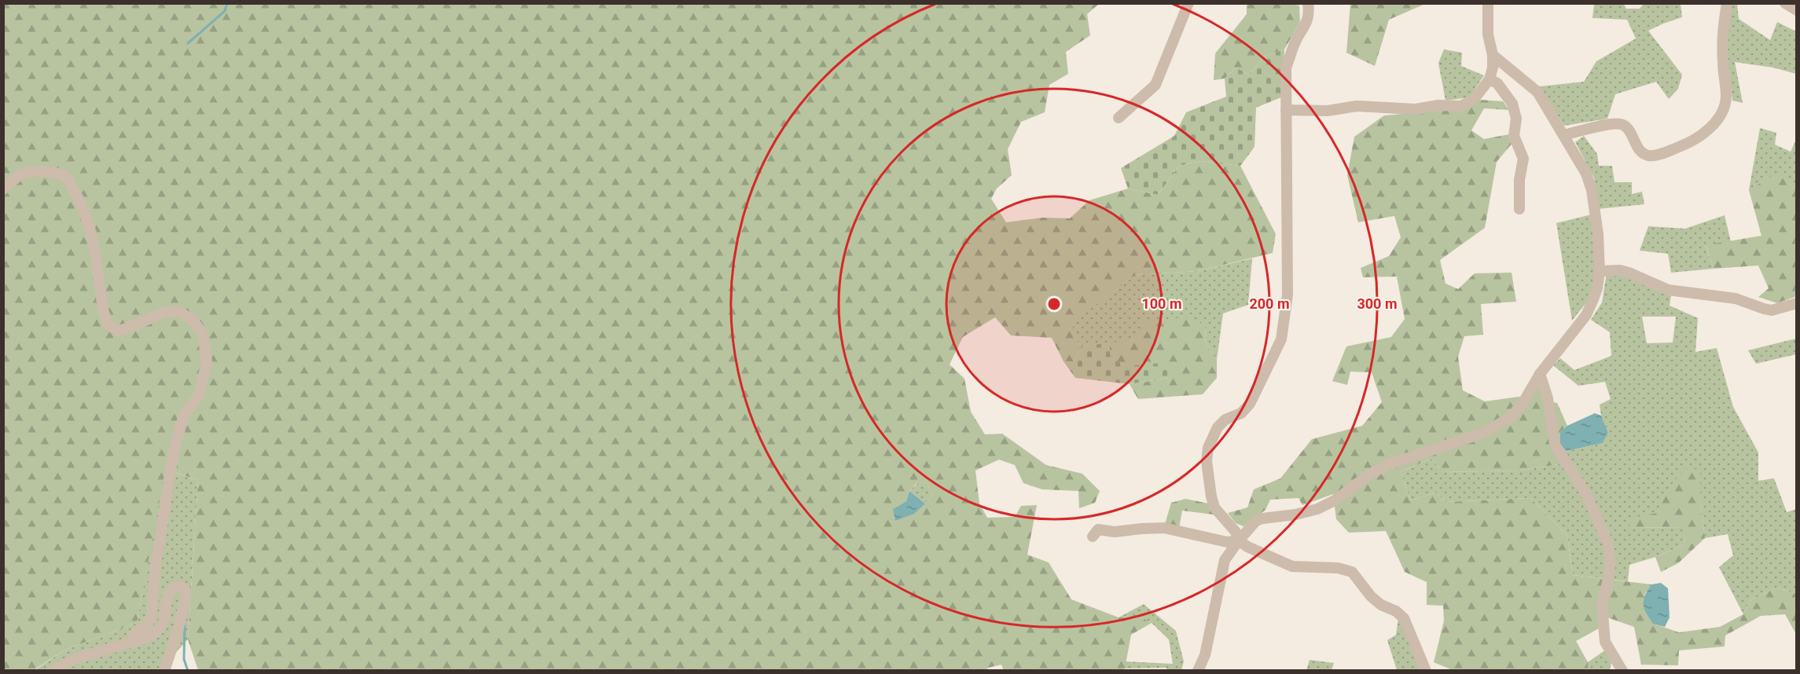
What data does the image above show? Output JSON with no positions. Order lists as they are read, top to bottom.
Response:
{
  "rings": ["100 m", "200 m", "300 m"]
}
